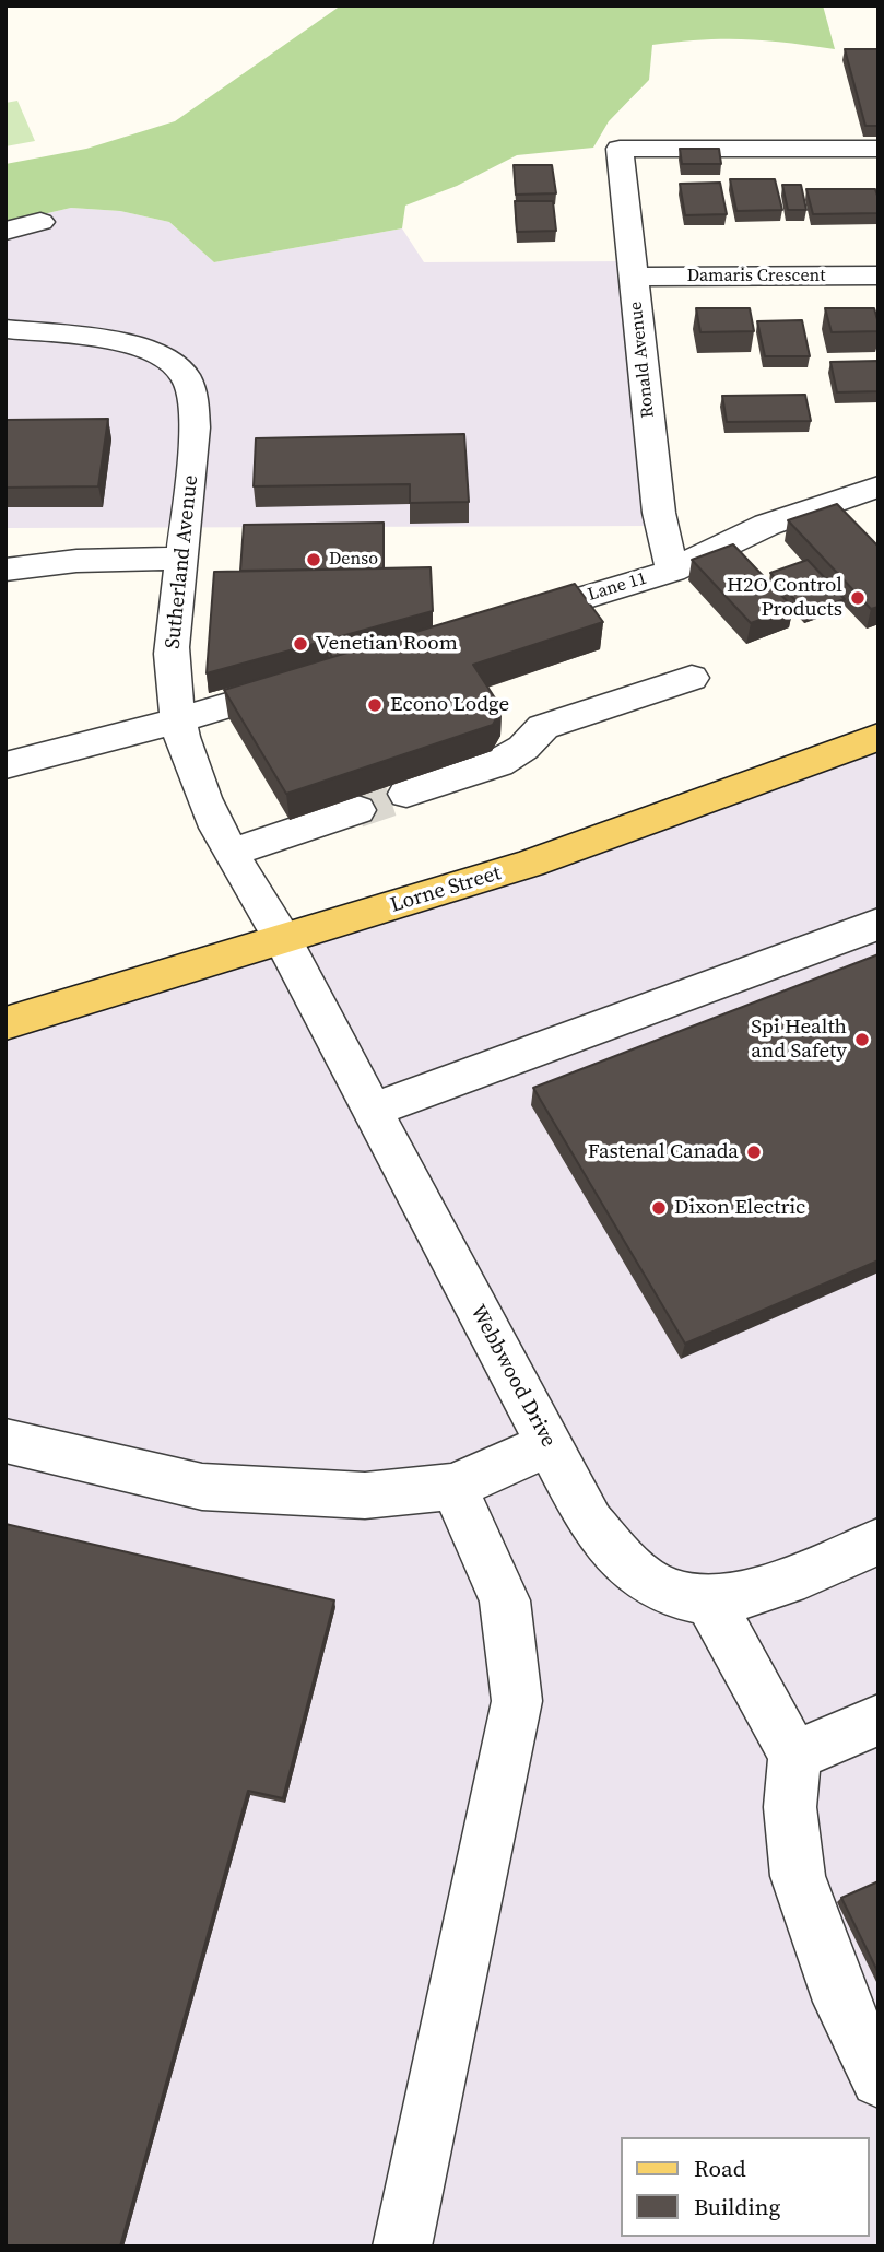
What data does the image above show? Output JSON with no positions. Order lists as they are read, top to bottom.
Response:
{
  "streets": {
    "main road": ["Lorne Street"],
    "street": [
      "Damaris Crescent",
      "Ronald Avenue",
      "Sutherland Avenue",
      "Lane 11",
      "Webbwood Drive"
    ]
  },
  "crossings": [
    ["Damaris Crescent", "Ronald Avenue"],
    ["Ronald Avenue", "Lane 11"],
    ["Sutherland Avenue", "Lorne Street"],
    ["Sutherland Avenue", "Webbwood Drive"],
    ["Lorne Street", "Webbwood Drive"]
  ],
  "places": [
    "Denso",
    "H2O Control Products",
    "Venetian Room",
    "Econo Lodge",
    "Spi Health and Safety",
    "Fastenal Canada",
    "Dixon Electric"
  ],
  "legend": ["Road", "Building"]
}
